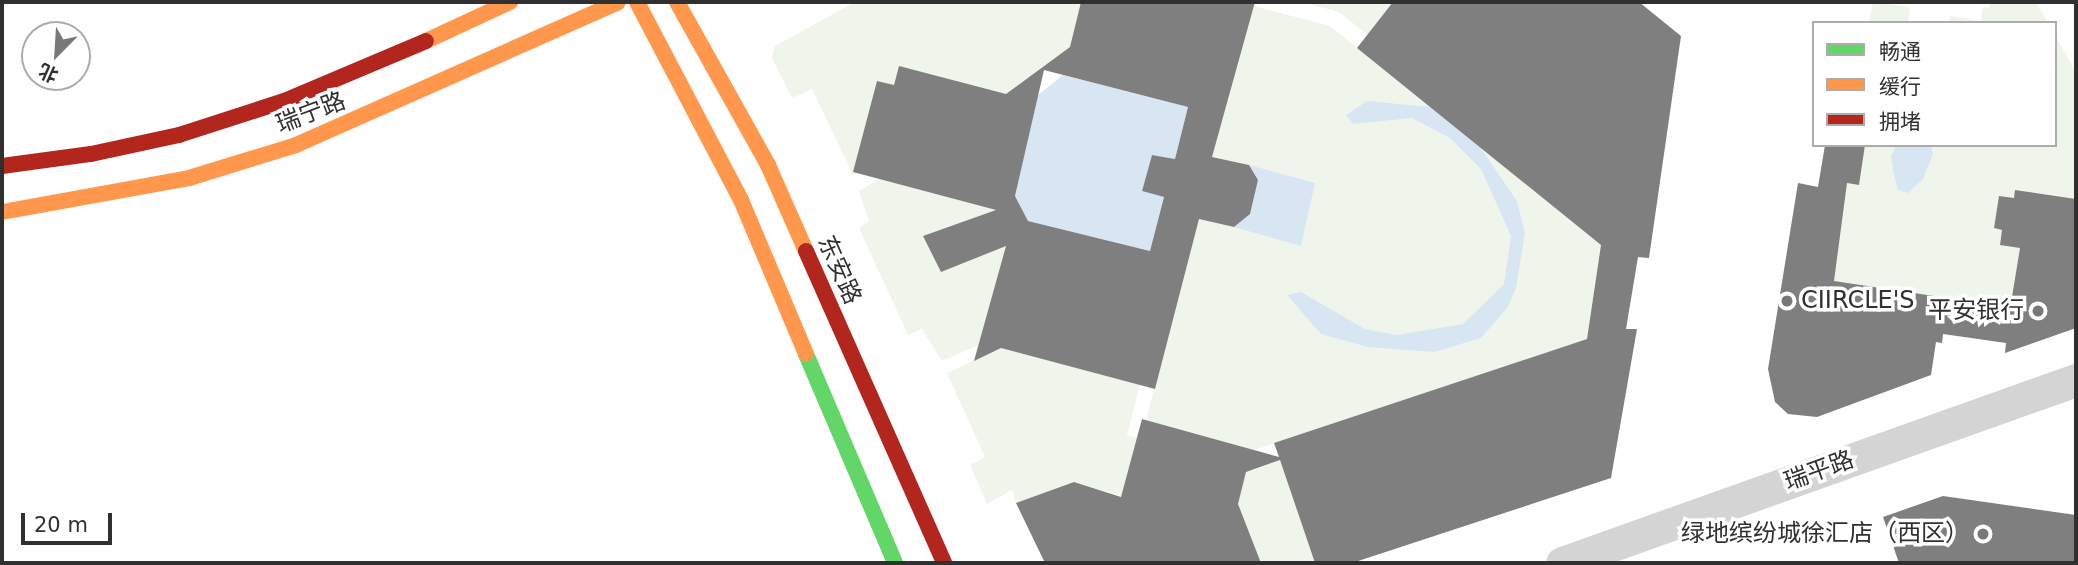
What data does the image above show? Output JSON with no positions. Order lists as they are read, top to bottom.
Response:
{
  "streets": {
    "street": ["瑞宁路", "东安路", "瑞平路"]
  },
  "places": ["CIIRCLE'S", "平安银行", "绿地缤纷城徐汇店（西区）"],
  "legend": ["畅通", "缓行", "拥堵"],
  "scale_bar": "20 m",
  "north": "bottom left"
}
